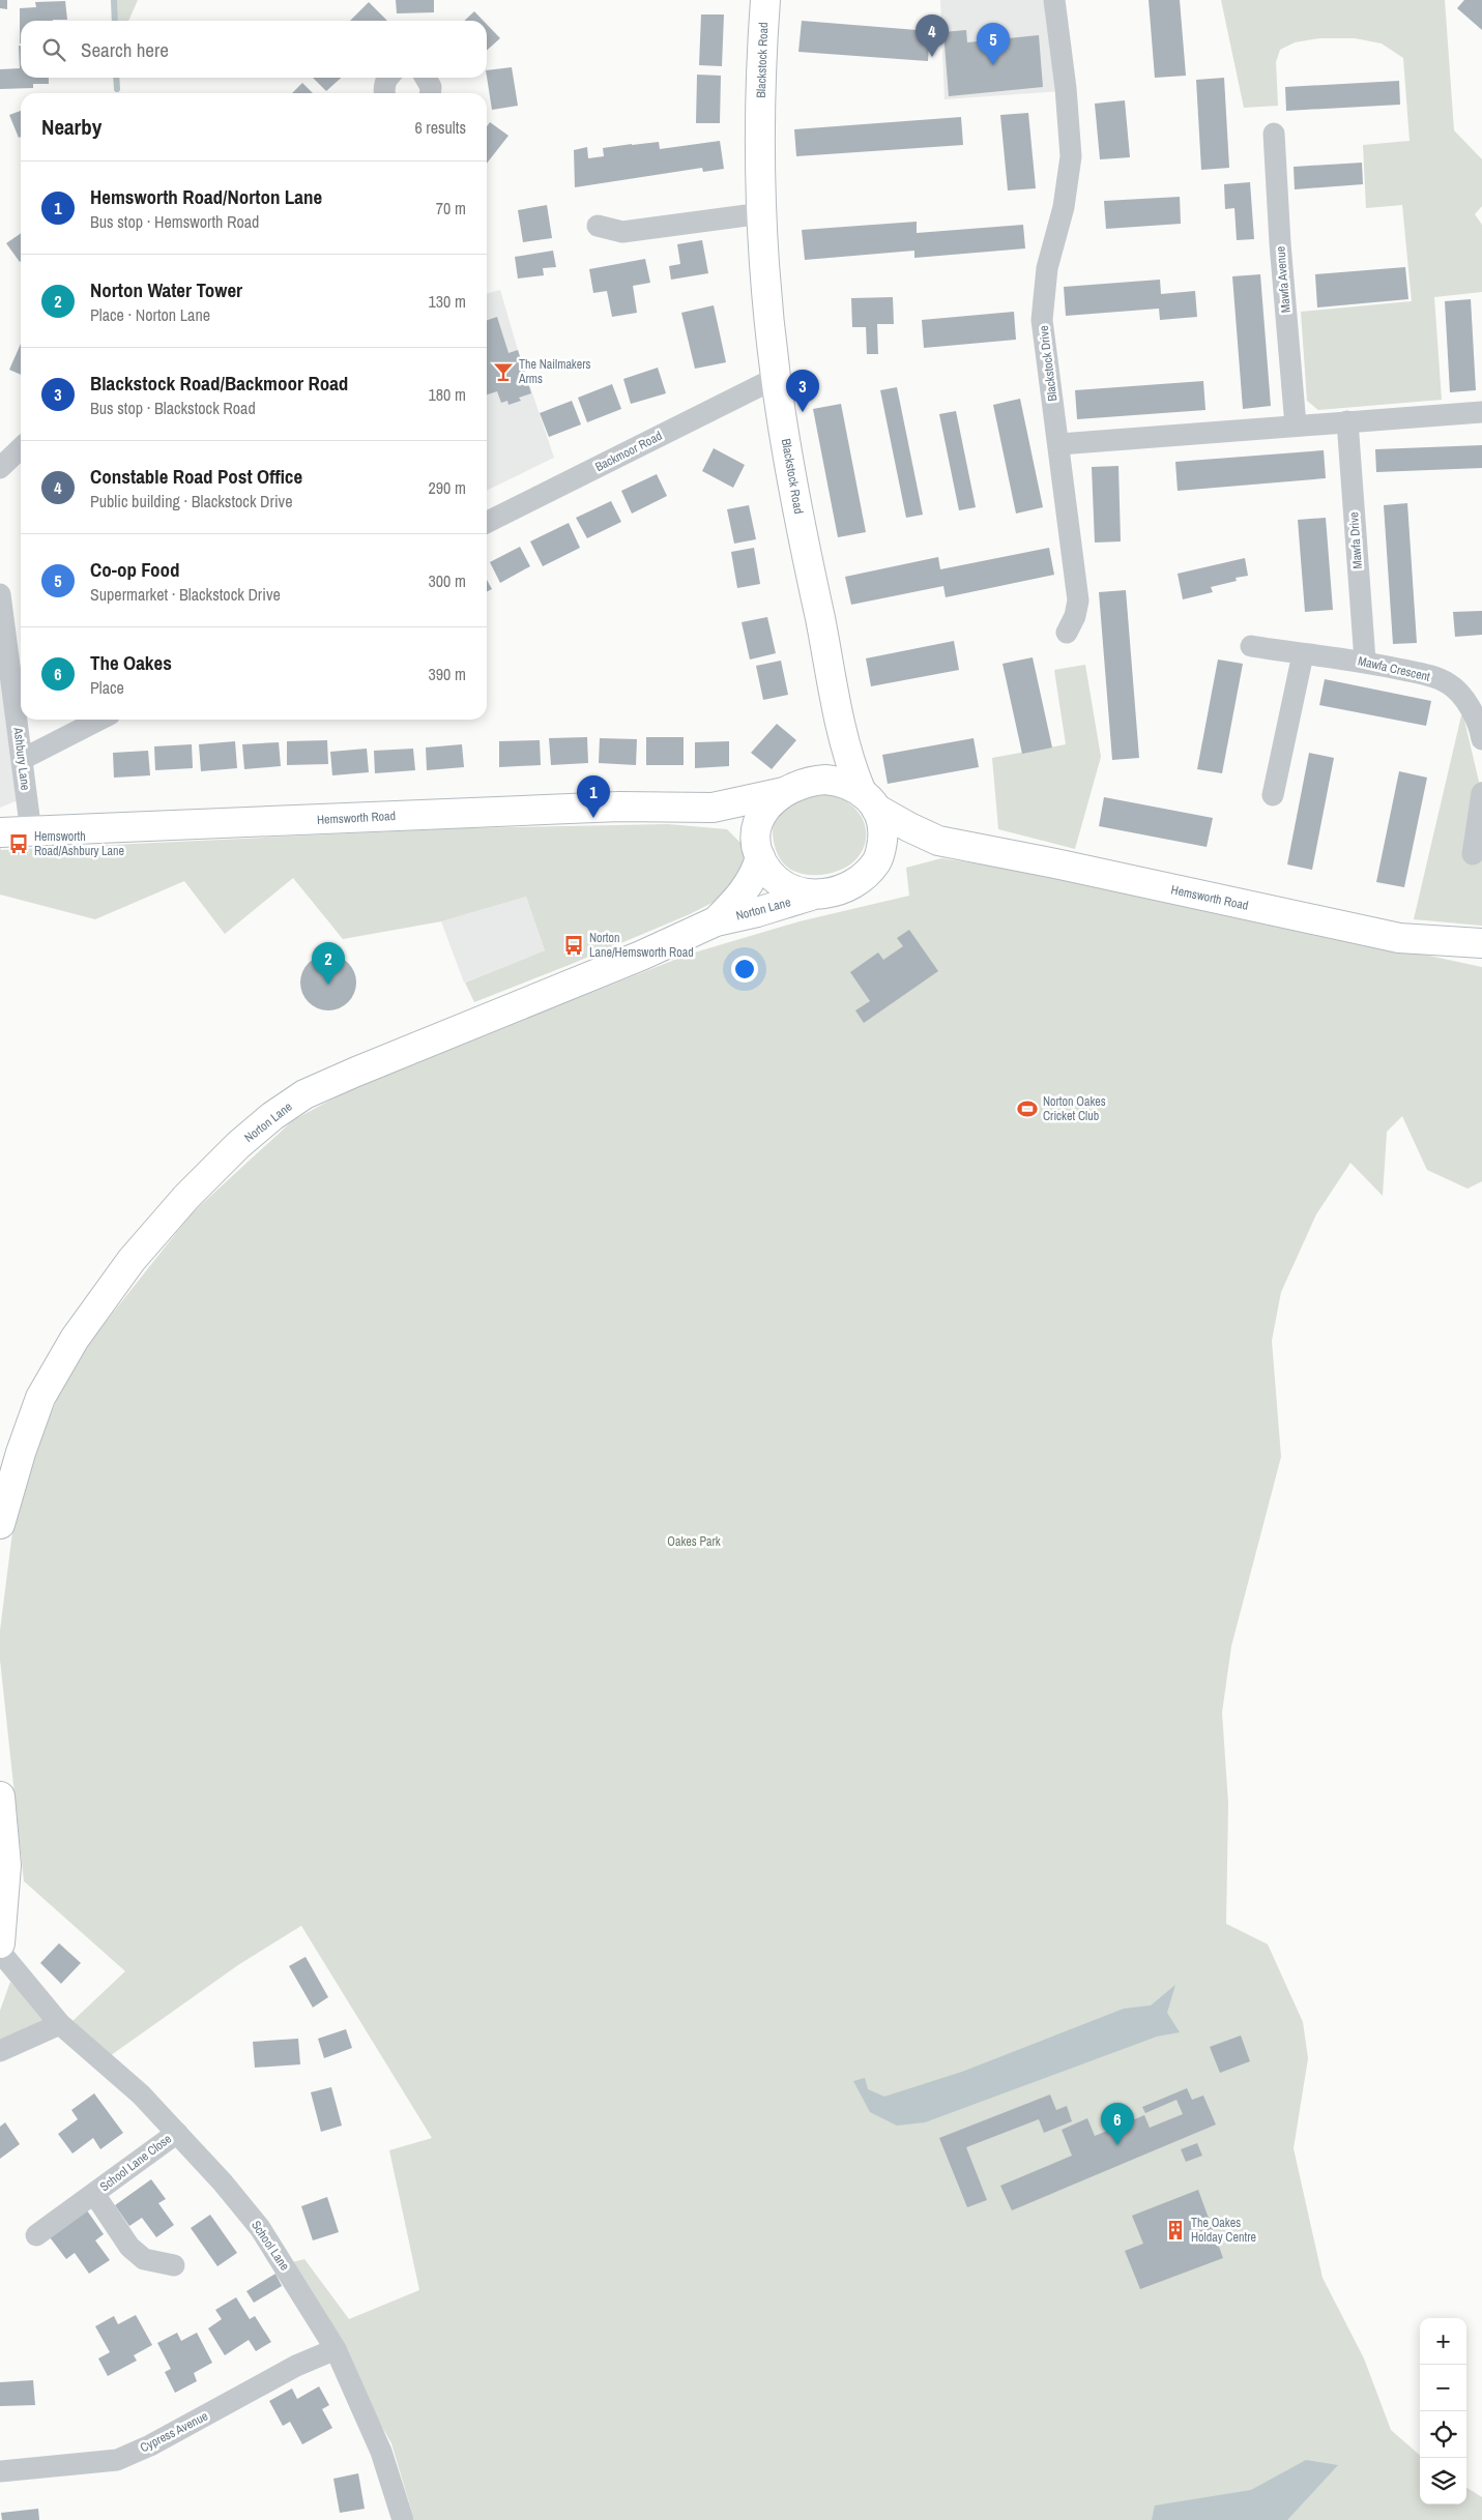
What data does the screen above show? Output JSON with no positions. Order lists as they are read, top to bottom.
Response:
{
  "streets": {
    "street": [
      "Blackstock Road",
      "Mawfa Avenue",
      "Blackstock Drive",
      "Backmoor Road",
      "Mawfa Drive",
      "Mawfa Crescent",
      "Ashbury Lane",
      "Hemsworth Road",
      "Norton Lane",
      "School Lane Close",
      "School Lane",
      "Cypress Avenue"
    ]
  },
  "crossings": [
    ["Blackstock Road", "Backmoor Road"],
    ["Blackstock Road", "Hemsworth Road"],
    ["Blackstock Road", "Norton Lane"],
    ["Mawfa Drive", "Mawfa Crescent"],
    ["Ashbury Lane", "Hemsworth Road"],
    ["Hemsworth Road", "Norton Lane"],
    ["School Lane Close", "School Lane"],
    ["School Lane", "Cypress Avenue"]
  ],
  "parks": ["Oakes Park"],
  "places": {
    "bar": ["The Nailmakers Arms"],
    "bus stop": ["Hemsworth Road/Ashbury Lane", "Norton Lane/Hemsworth Road"],
    "sports": ["Norton Oakes Cricket Club"],
    "building": ["The Oakes Holday Centre"]
  },
  "page": {
    "pins": [
      "4",
      "5",
      "3",
      "1",
      "2",
      "6"
    ],
    "search": "Search here",
    "heading": ["Nearby", "6 results"],
    "list": [
      {
        "mark": "1",
        "name": "Hemsworth Road/Norton Lane",
        "note": "Bus stop · Hemsworth Road",
        "value": "70 m"
      },
      {
        "mark": "2",
        "name": "Norton Water Tower",
        "note": "Place · Norton Lane",
        "value": "130 m"
      },
      {
        "mark": "3",
        "name": "Blackstock Road/Backmoor Road",
        "note": "Bus stop · Blackstock Road",
        "value": "180 m"
      },
      {
        "mark": "4",
        "name": "Constable Road Post Office",
        "note": "Public building · Blackstock Drive",
        "value": "290 m"
      },
      {
        "mark": "5",
        "name": "Co-op Food",
        "note": "Supermarket · Blackstock Drive",
        "value": "300 m"
      },
      {
        "mark": "6",
        "name": "The Oakes",
        "note": "Place",
        "value": "390 m"
      }
    ],
    "map_buttons": ["+", "−"]
  }
}
